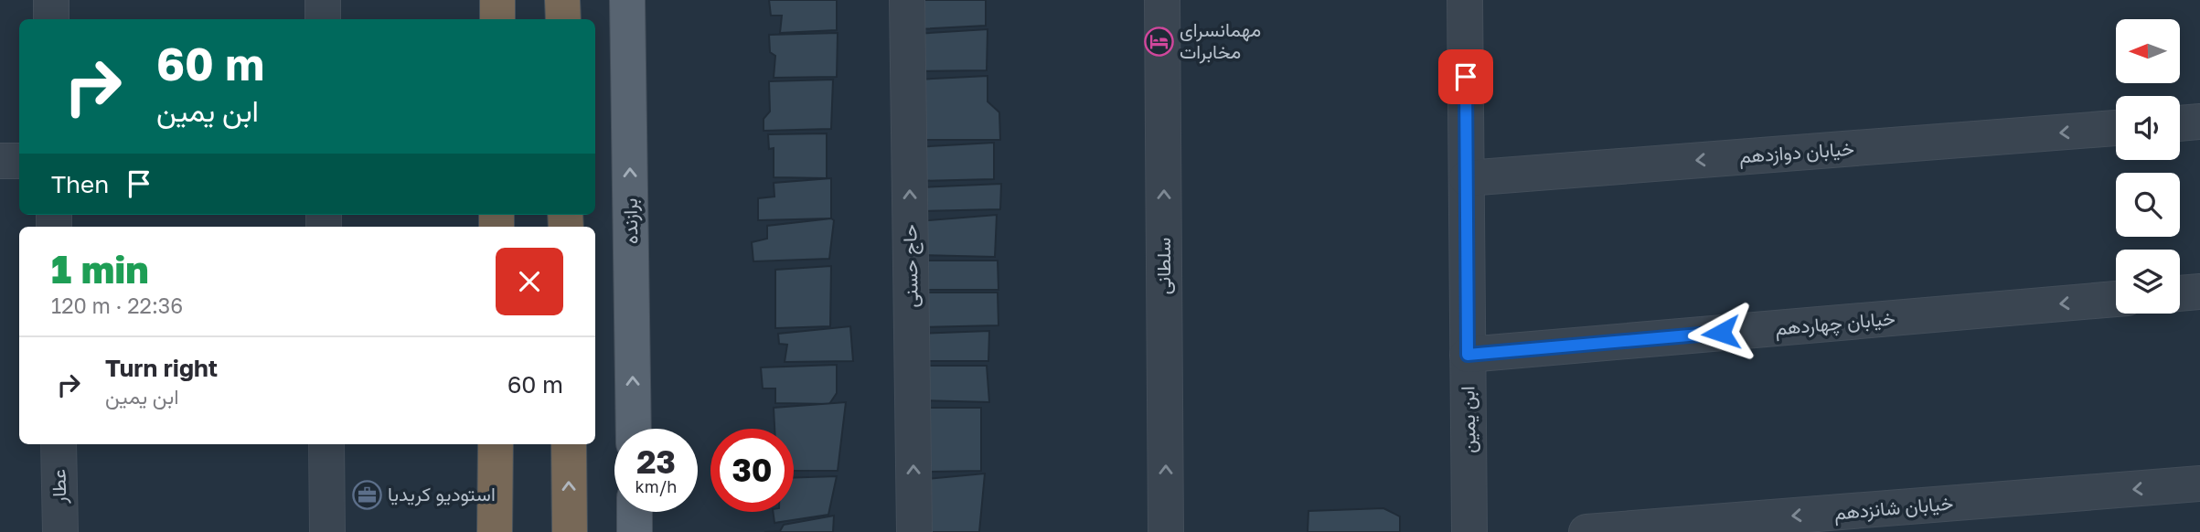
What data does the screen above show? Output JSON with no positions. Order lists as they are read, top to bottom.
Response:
{
  "streets": {
    "main road": ["برازنده"],
    "street": [
      "خیابان دوازدهم",
      "حاج حسنی",
      "سلطانی",
      "خیابان چهاردهم",
      "ابن یمین",
      "عطار",
      "خیابان شانزدهم"
    ]
  },
  "crossings": [
    ["خیابان دوازدهم", "ابن یمین"],
    ["خیابان چهاردهم", "ابن یمین"]
  ],
  "one_way": [
    "خیابان دوازدهم",
    "برازنده",
    "حاج حسنی",
    "سلطانی",
    "خیابان چهاردهم",
    "خیابان شانزدهم"
  ],
  "places": {
    "hotel": ["مهمانسرای مخابرات"],
    "office": ["استودیو کریدیا"]
  },
  "north": "left",
  "page": {
    "turn": ["60 m", "ابن یمین"],
    "then": "Then",
    "heading": ["1 min", "120 m · 22:36"],
    "list": [
      {
        "name": "Turn right",
        "note": "ابن یمین",
        "value": "60 m"
      }
    ],
    "speed": "23 km/h",
    "limit": "30"
  }
}
